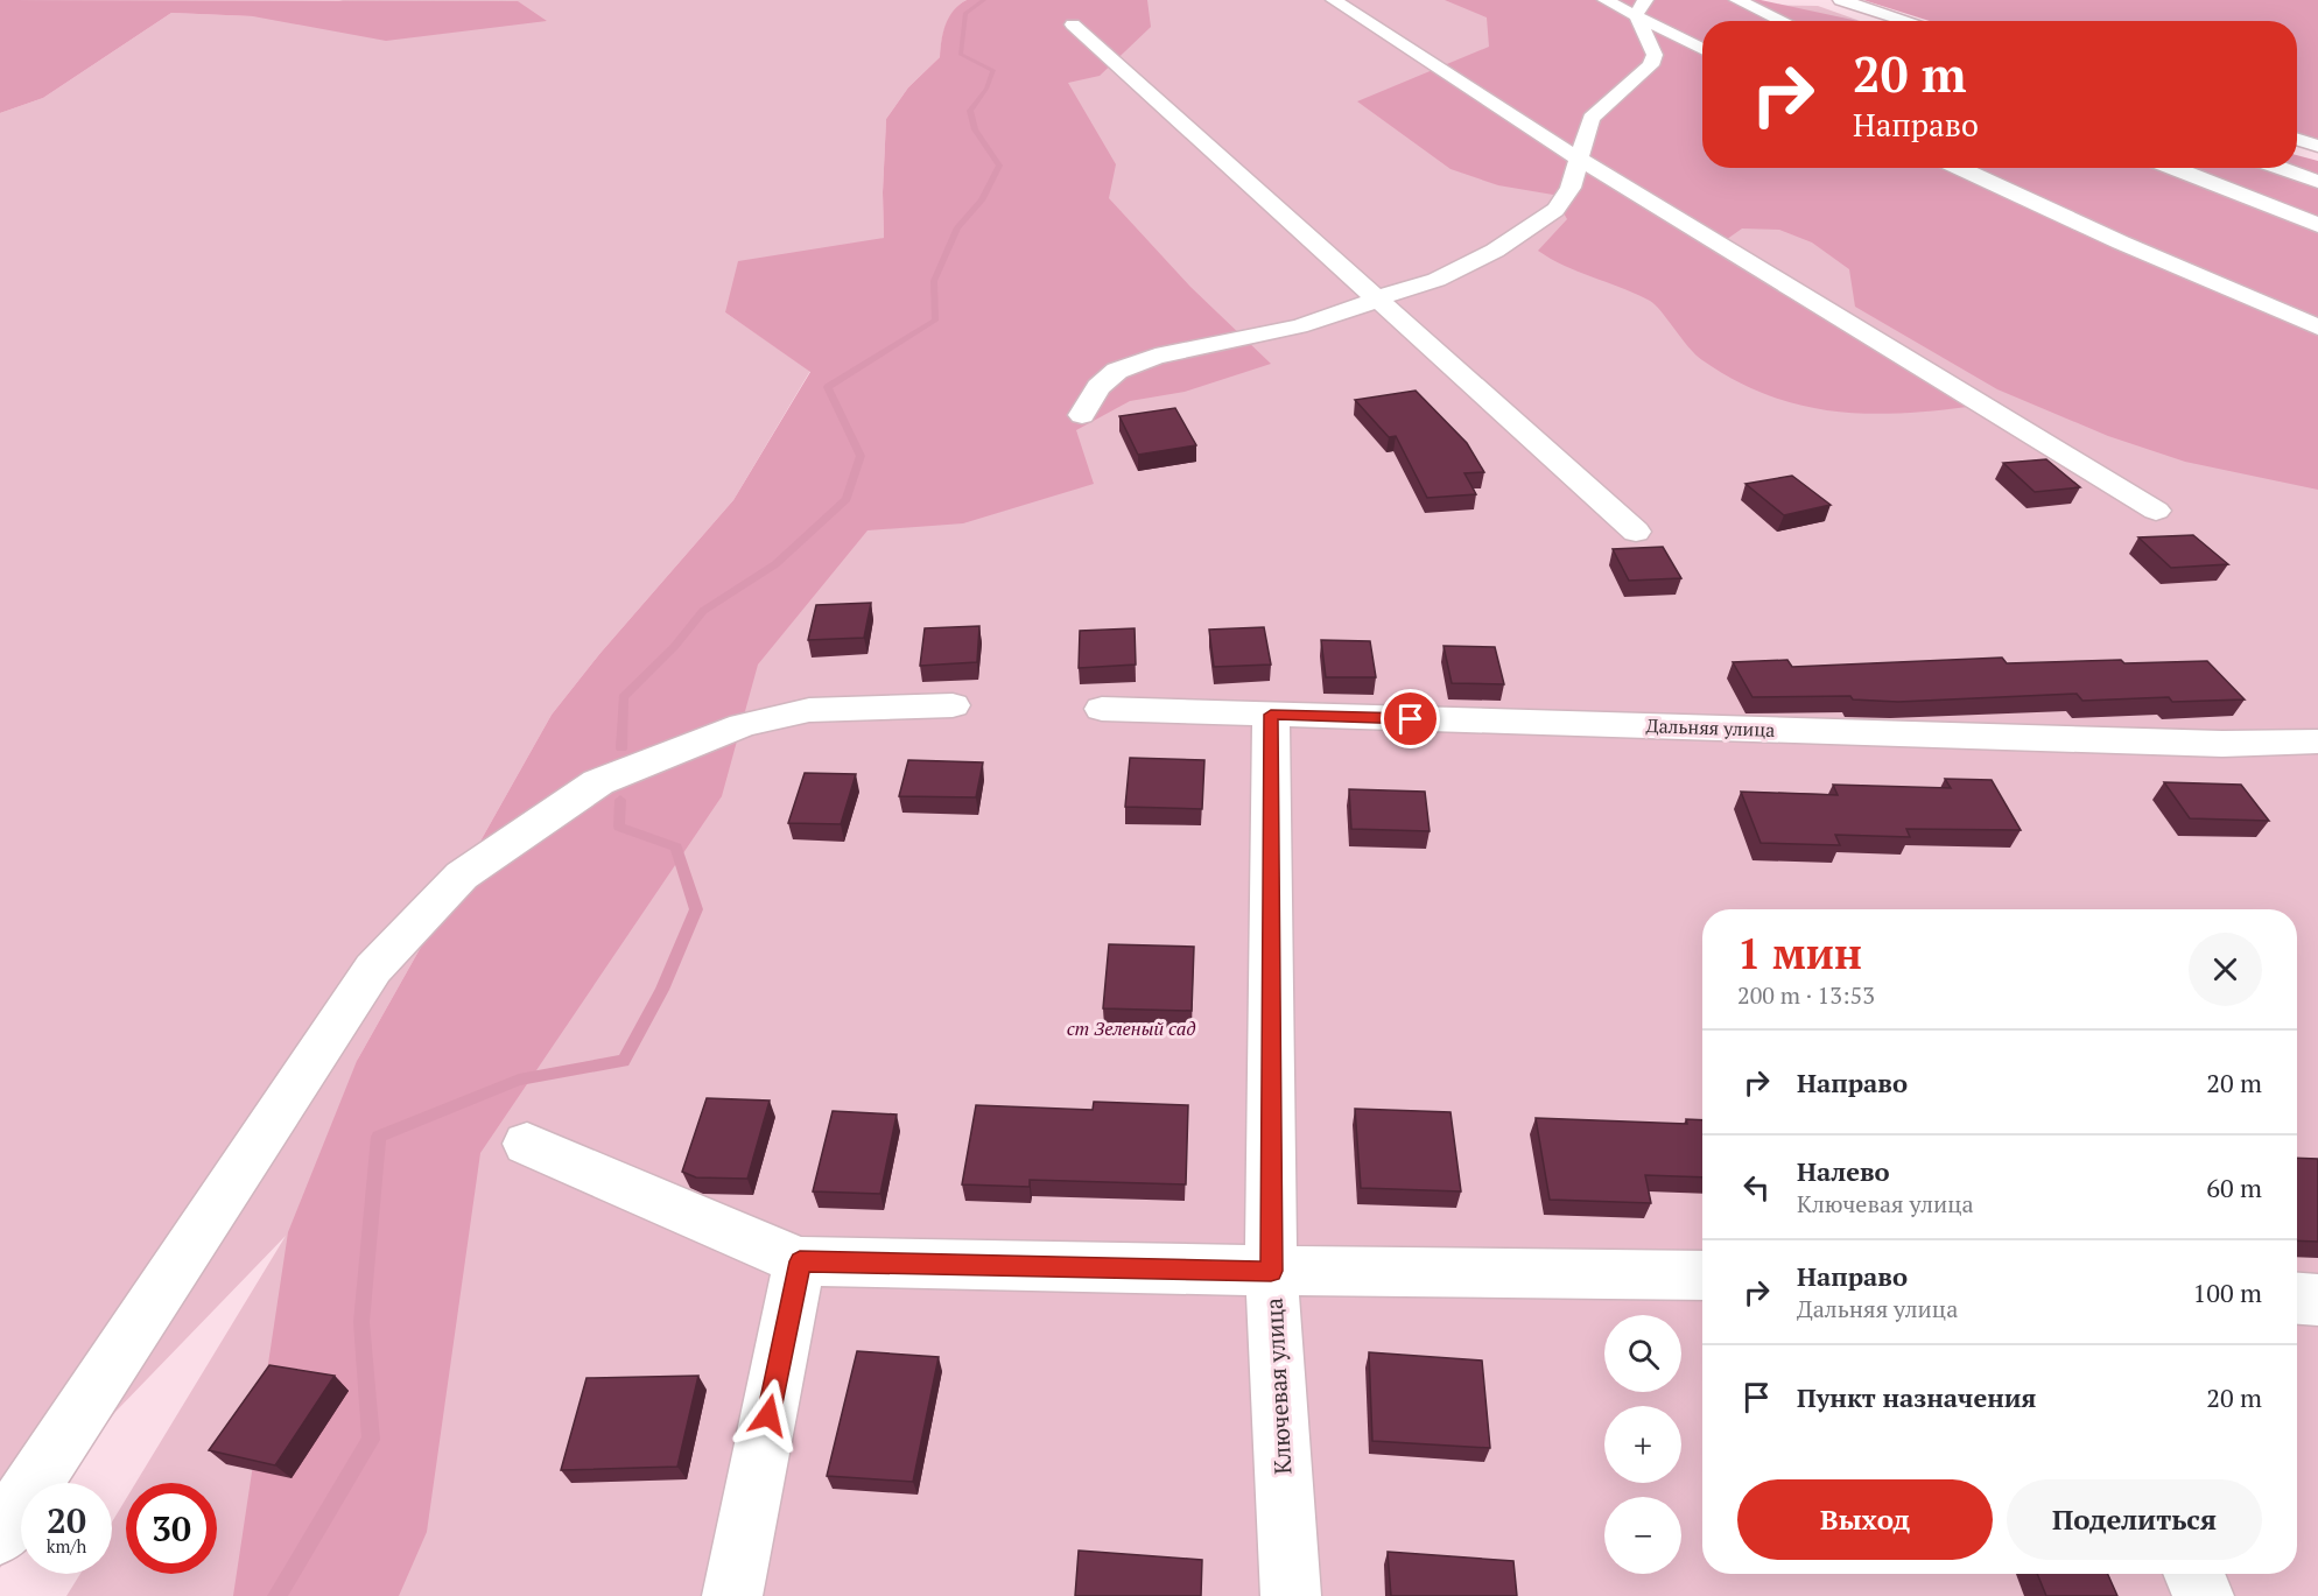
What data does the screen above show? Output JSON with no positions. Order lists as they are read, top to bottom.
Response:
{
  "streets": {
    "street": ["Дальняя улица", "Ключевая улица"]
  },
  "crossings": [
    ["Дальняя улица", "Ключевая улица"]
  ],
  "parks": ["ст Зеленый сад"],
  "page": {
    "turn": ["20 m", "Направо"],
    "heading": ["1 мин", "200 m · 13:53"],
    "list": [
      {
        "name": "Направо",
        "value": "20 m"
      },
      {
        "name": "Налево",
        "note": "Ключевая улица",
        "value": "60 m"
      },
      {
        "name": "Направо",
        "note": "Дальняя улица",
        "value": "100 m"
      },
      {
        "name": "Пункт назначения",
        "value": "20 m"
      }
    ],
    "map_buttons": ["+", "−"],
    "buttons": ["Выход", "Поделиться"],
    "speed": "20 km/h",
    "limit": "30"
  }
}
